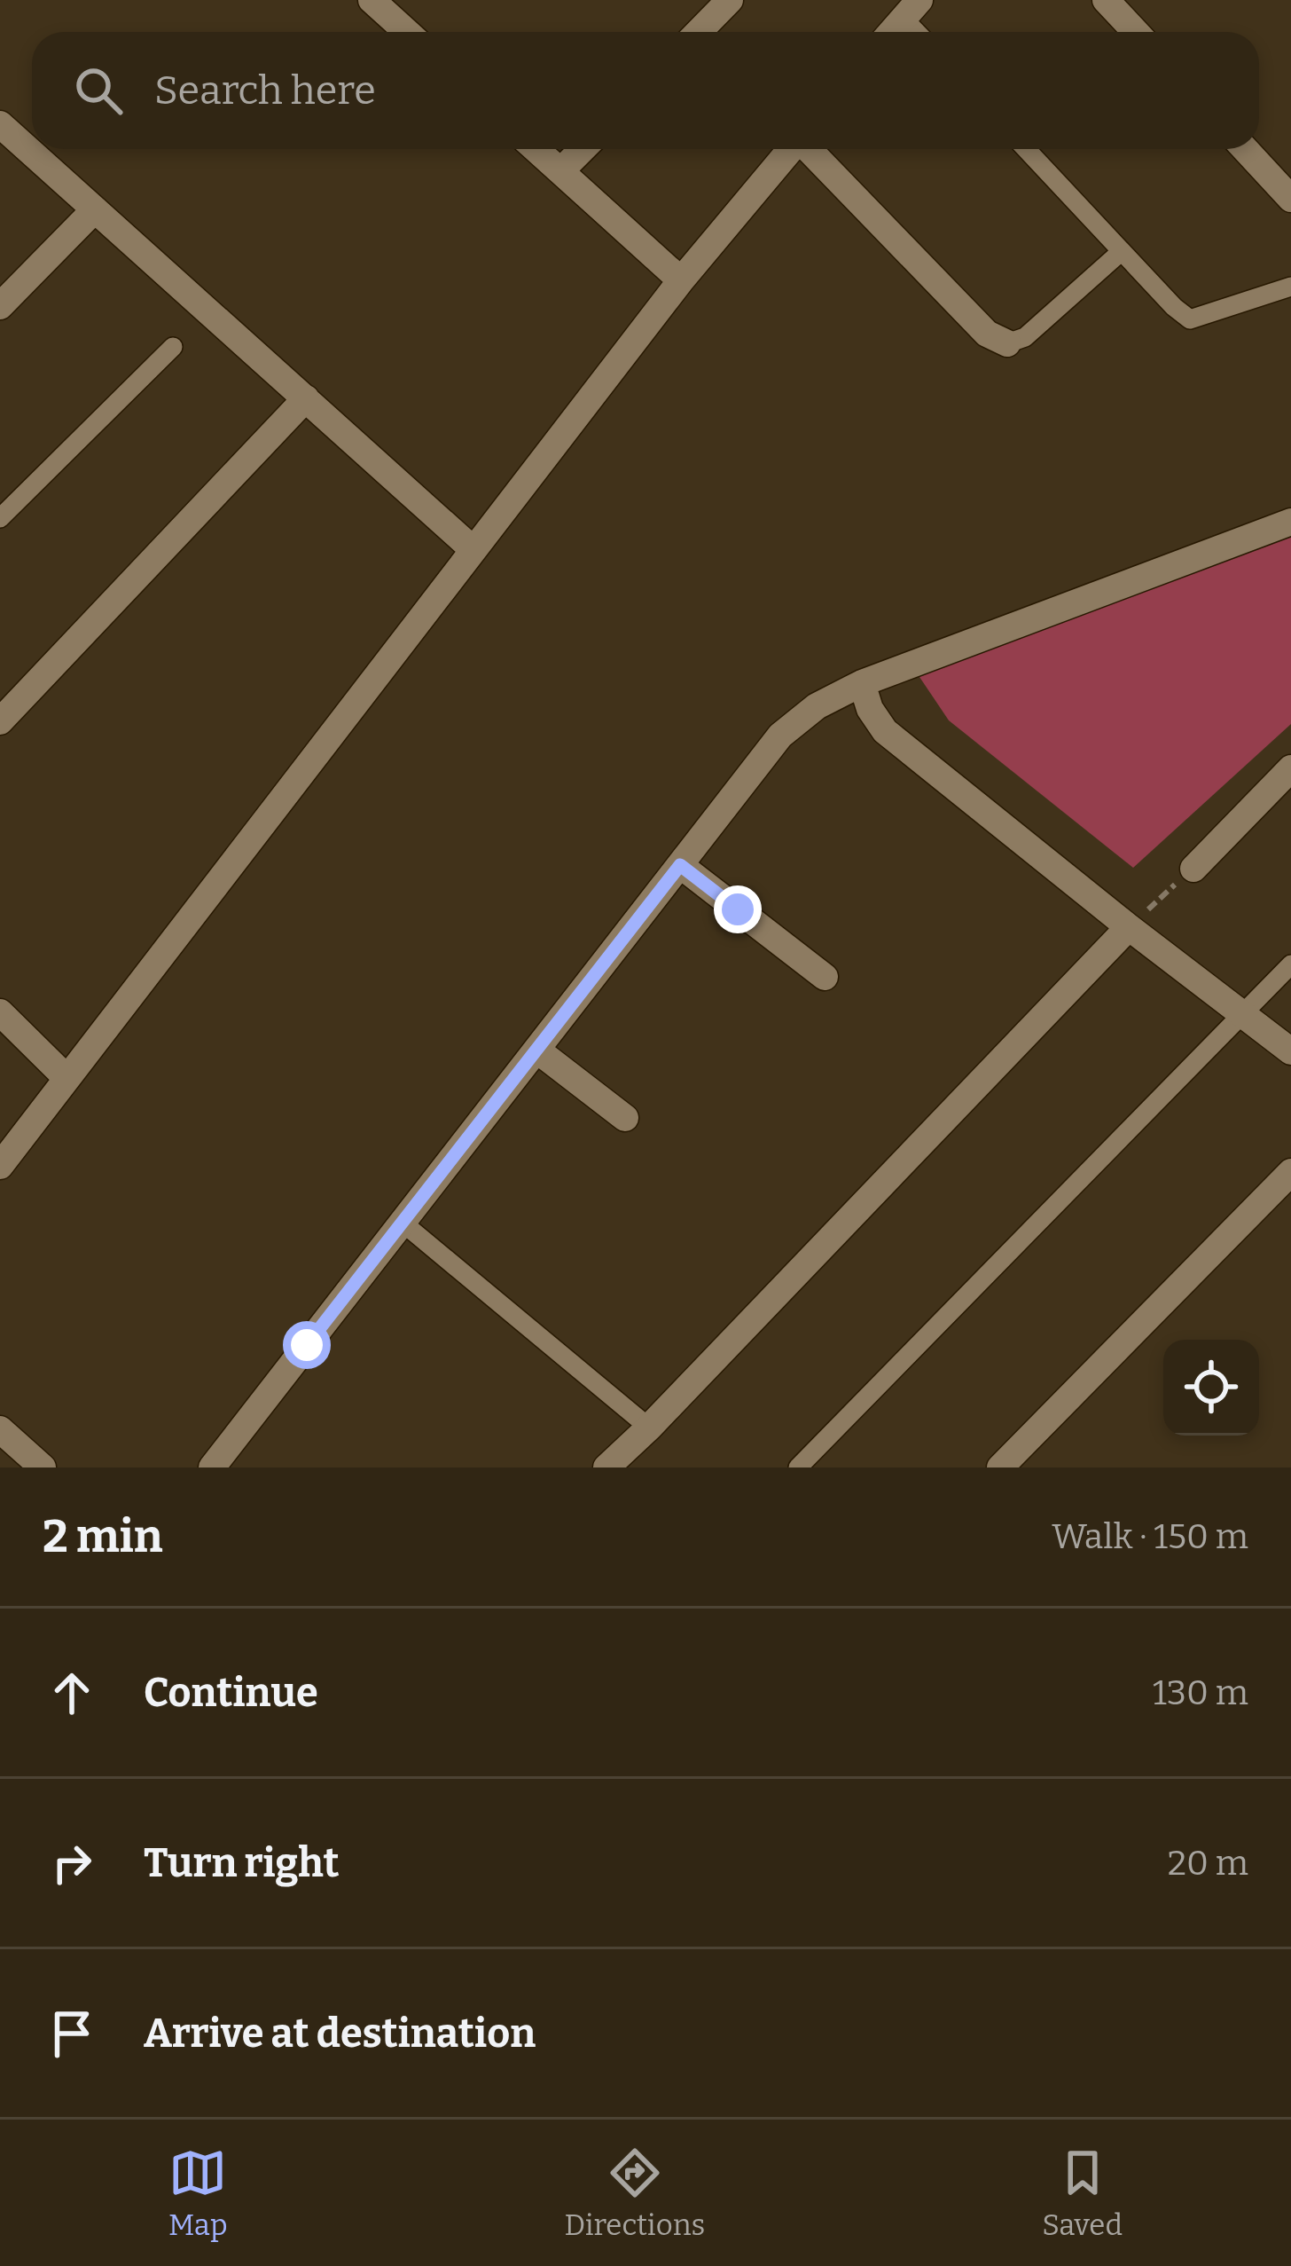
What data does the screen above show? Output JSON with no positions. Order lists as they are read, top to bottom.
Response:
{
  "page": {
    "search": "Search here",
    "heading": ["2 min", "Walk · 150 m"],
    "list": [
      ["Continue", "130 m"],
      ["Turn right", "20 m"],
      "Arrive at destination"
    ],
    "nav": ["Map", "Directions", "Saved"]
  }
}
